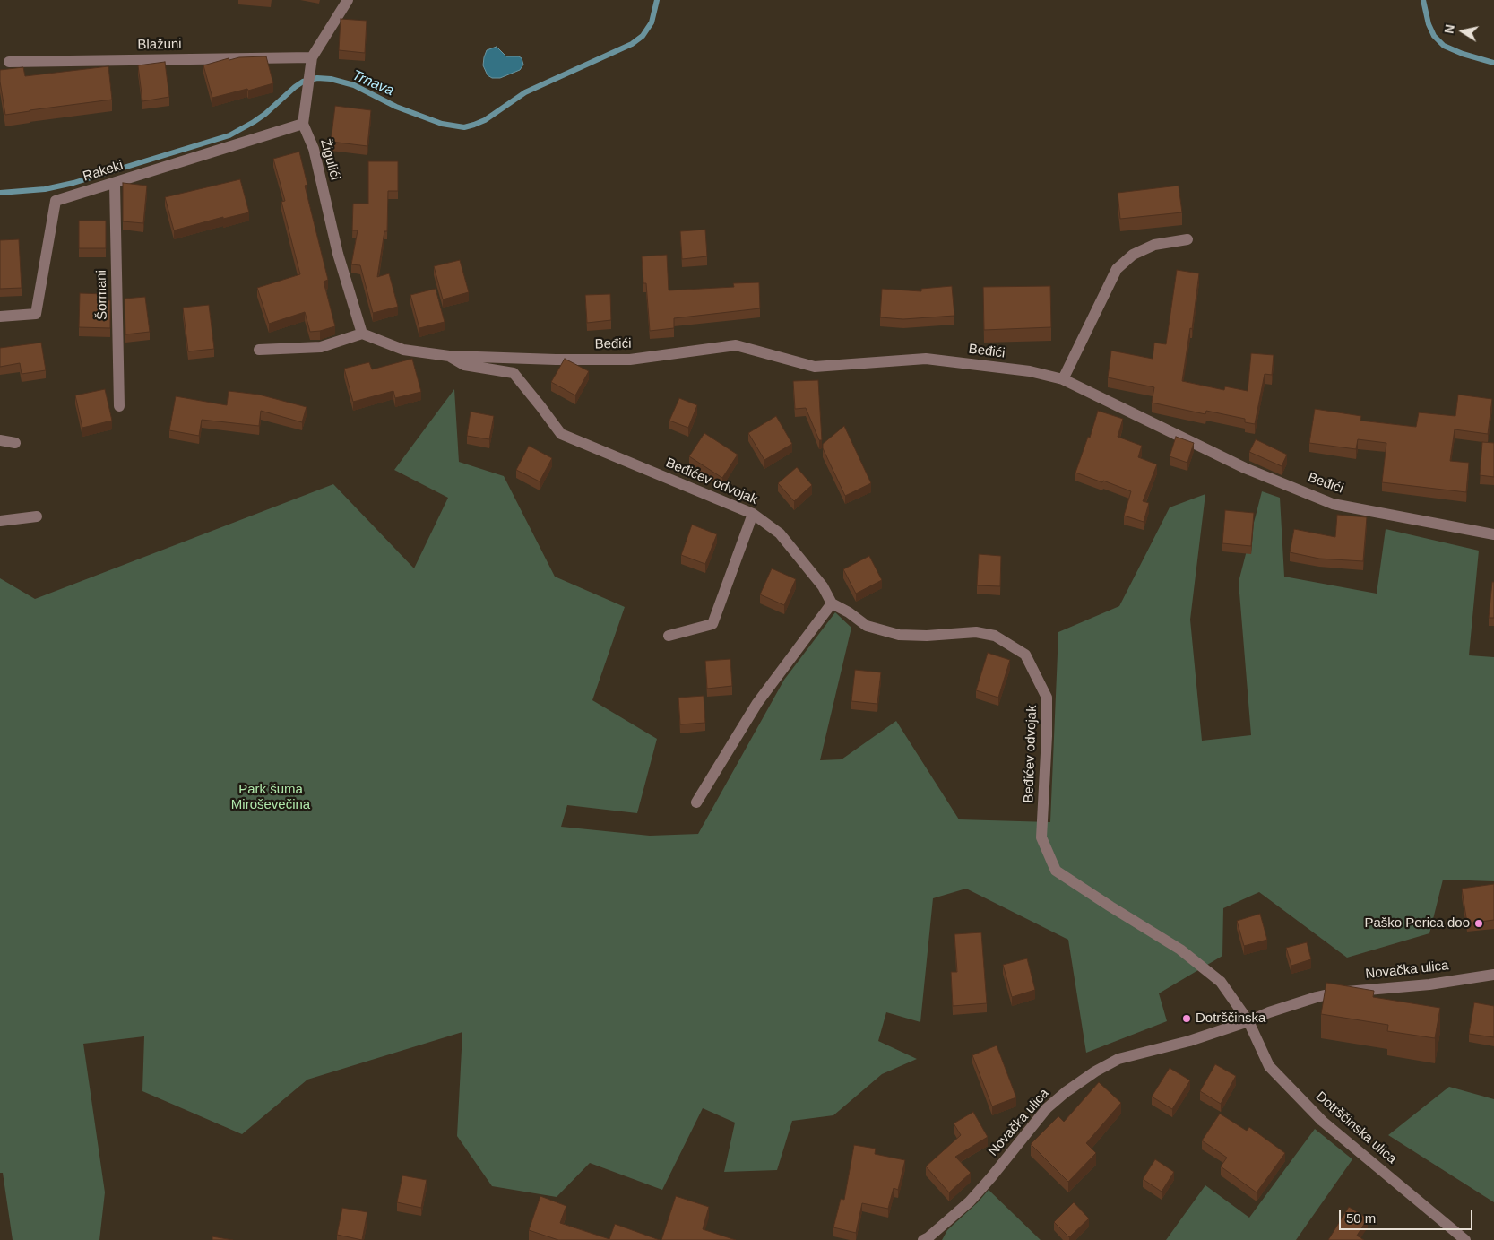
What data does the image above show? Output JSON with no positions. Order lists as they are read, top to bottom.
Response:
{
  "streets": {
    "street": [
      "Blažuni",
      "Žigulići",
      "Rakeki",
      "Šormani",
      "Beđići",
      "Beđićev odvojak",
      "Novačka ulica",
      "Dotrščinska ulica"
    ]
  },
  "crossings": [
    ["Žigulići", "Rakeki"],
    ["Žigulići", "Beđićev odvojak"],
    ["Rakeki", "Šormani"],
    ["Beđići", "Beđićev odvojak"],
    ["Beđićev odvojak", "Novačka ulica"],
    ["Beđićev odvojak", "Dotrščinska ulica"],
    ["Novačka ulica", "Dotrščinska ulica"]
  ],
  "water": ["Trnava"],
  "parks": ["Park šuma Miroševečina"],
  "places": ["Paško Perica doo", "Dotrščinska"],
  "scale_bar": "50 m",
  "north": "left"
}
